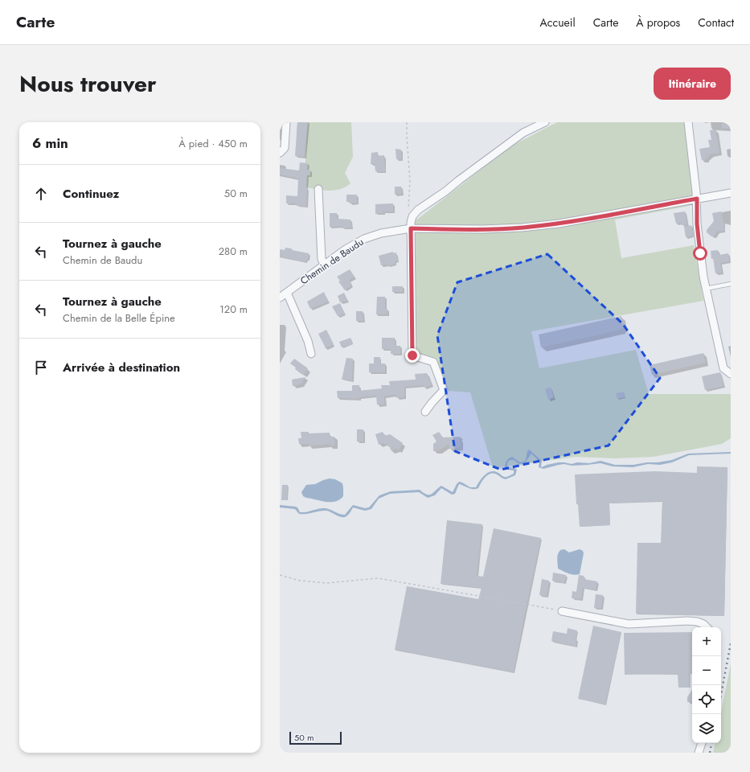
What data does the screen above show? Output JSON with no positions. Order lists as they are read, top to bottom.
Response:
{
  "streets": {
    "street": ["Chemin de Baudu"]
  },
  "scale_bar": "50 m",
  "page": {
    "header": "Carte",
    "nav": [
      "Accueil",
      "Carte",
      "À propos",
      "Contact"
    ],
    "title": "Nous trouver",
    "buttons": "Itinéraire",
    "heading": ["6 min", "À pied · 450 m"],
    "list": [
      ["Continuez", "50 m"],
      ["Tournez à gauche", "Chemin de Baudu", "280 m"],
      ["Tournez à gauche", "Chemin de la Belle Épine", "120 m"],
      "Arrivée à destination"
    ],
    "map_buttons": ["+", "−"],
    "scale": "50 m"
  }
}
